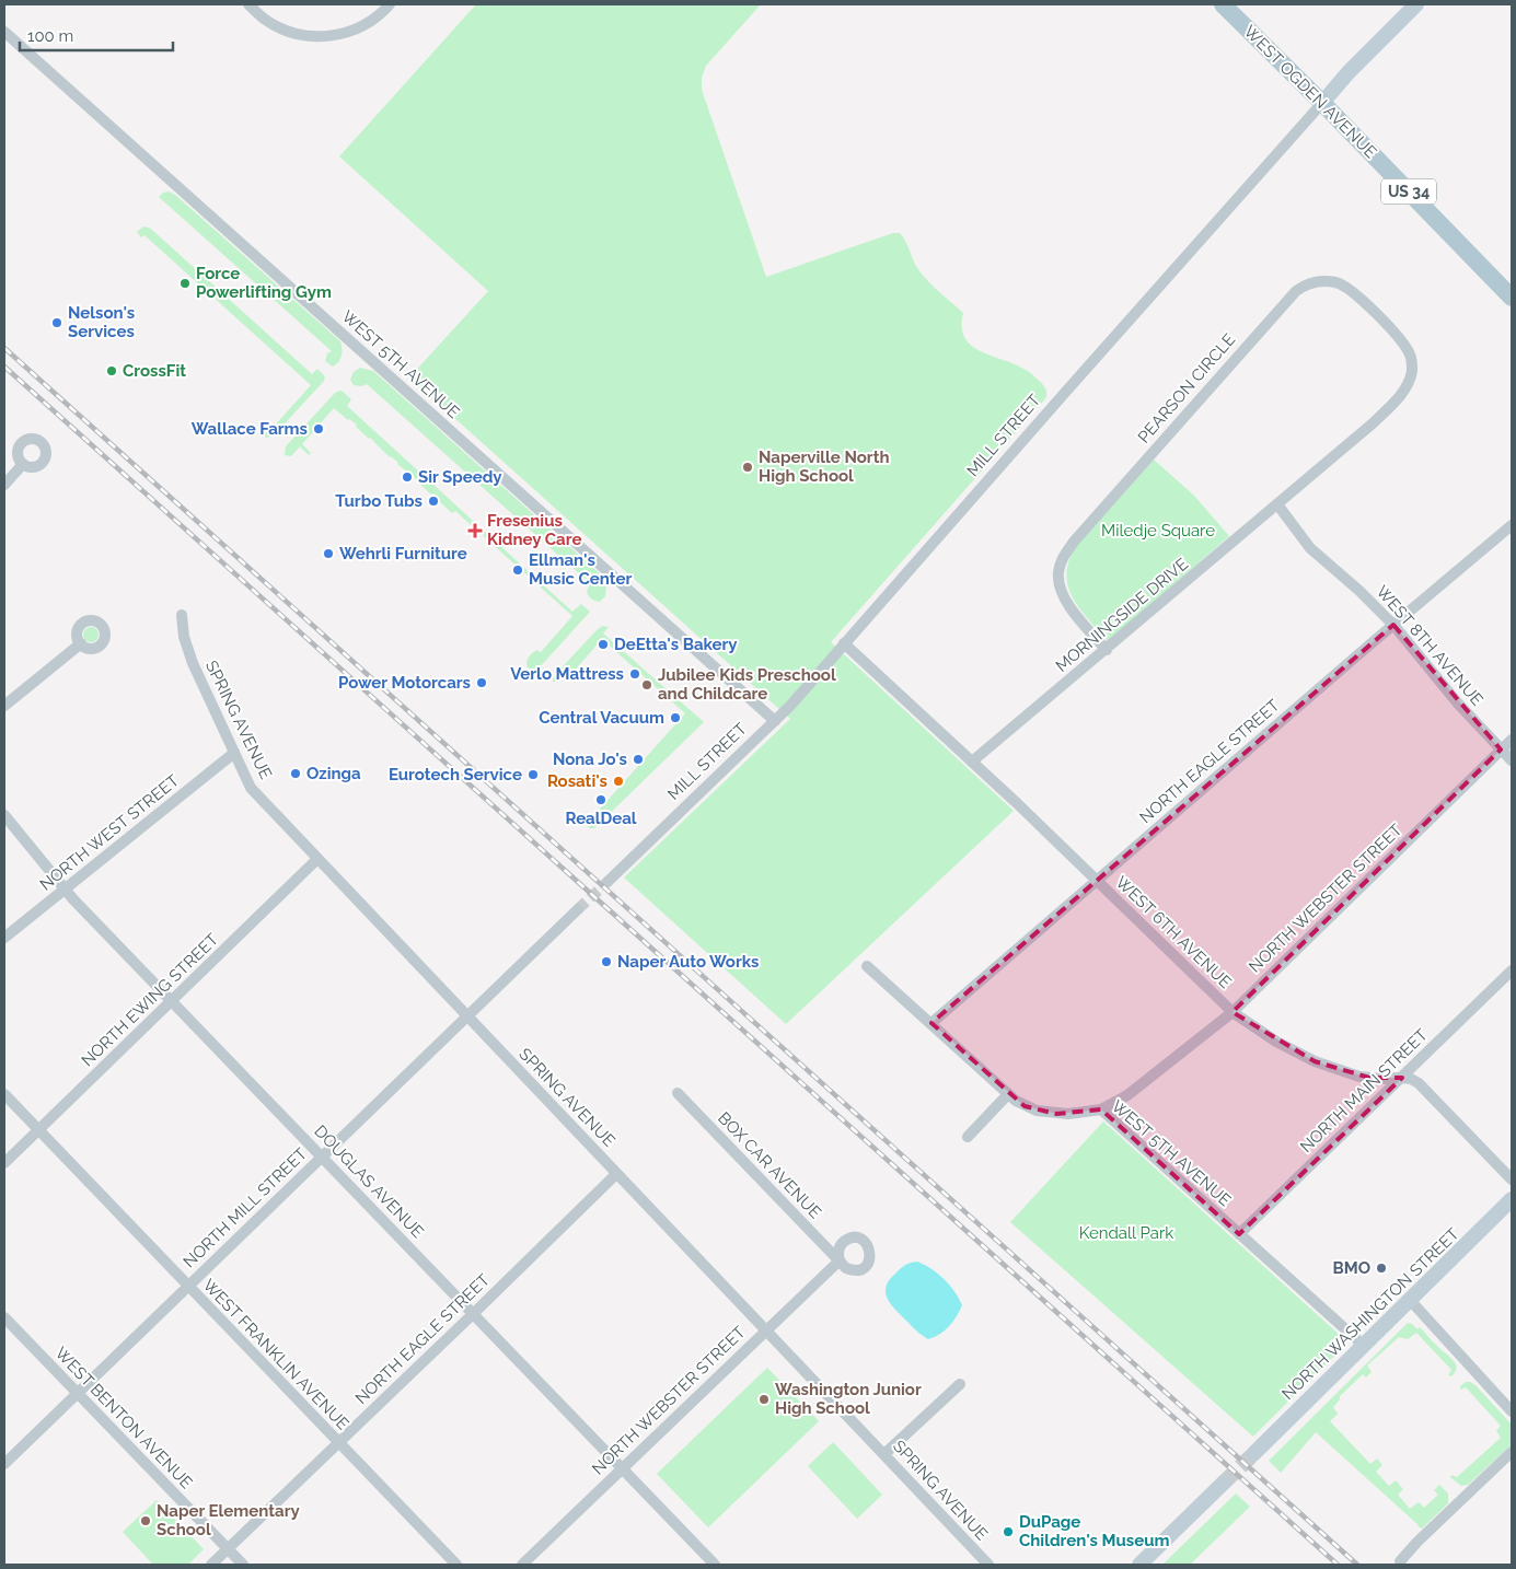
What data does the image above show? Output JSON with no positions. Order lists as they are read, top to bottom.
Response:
{
  "streets": {
    "main road": [
      "WEST OGDEN AVENUE",
      "US 34",
      "MILL STREET",
      "NORTH WASHINGTON STREET"
    ],
    "street": [
      "WEST 5TH AVENUE",
      "PEARSON CIRCLE",
      "MORNINGSIDE DRIVE",
      "WEST 8TH AVENUE",
      "SPRING AVENUE",
      "NORTH EAGLE STREET",
      "NORTH WEST STREET",
      "NORTH WEBSTER STREET",
      "WEST 6TH AVENUE",
      "NORTH EWING STREET",
      "NORTH MAIN STREET",
      "BOX CAR AVENUE",
      "DOUGLAS AVENUE",
      "NORTH MILL STREET",
      "WEST FRANKLIN AVENUE",
      "WEST BENTON AVENUE"
    ]
  },
  "crossings": [
    ["WEST OGDEN AVENUE", "MILL STREET"],
    ["WEST 5TH AVENUE", "MILL STREET"],
    ["WEST 5TH AVENUE", "NORTH EAGLE STREET"],
    ["WEST 5TH AVENUE", "NORTH WEBSTER STREET"],
    ["WEST 5TH AVENUE", "NORTH MAIN STREET"],
    ["WEST 5TH AVENUE", "NORTH WASHINGTON STREET"],
    ["PEARSON CIRCLE", "MORNINGSIDE DRIVE"],
    ["MILL STREET", "WEST 6TH AVENUE"],
    ["MORNINGSIDE DRIVE", "WEST 8TH AVENUE"],
    ["MORNINGSIDE DRIVE", "WEST 6TH AVENUE"],
    ["WEST 8TH AVENUE", "NORTH EAGLE STREET"],
    ["WEST 8TH AVENUE", "NORTH WEBSTER STREET"],
    ["SPRING AVENUE", "NORTH EAGLE STREET"],
    ["SPRING AVENUE", "NORTH WEST STREET"],
    ["SPRING AVENUE", "NORTH WEBSTER STREET"],
    ["SPRING AVENUE", "NORTH EWING STREET"],
    ["SPRING AVENUE", "NORTH MILL STREET"],
    ["NORTH EAGLE STREET", "WEST 6TH AVENUE"],
    ["NORTH EAGLE STREET", "DOUGLAS AVENUE"],
    ["NORTH EAGLE STREET", "WEST FRANKLIN AVENUE"],
    ["NORTH EAGLE STREET", "WEST BENTON AVENUE"],
    ["NORTH WEST STREET", "DOUGLAS AVENUE"],
    ["NORTH WEBSTER STREET", "WEST 6TH AVENUE"],
    ["NORTH WEBSTER STREET", "BOX CAR AVENUE"],
    ["NORTH WEBSTER STREET", "DOUGLAS AVENUE"],
    ["WEST 6TH AVENUE", "NORTH MAIN STREET"],
    ["NORTH EWING STREET", "DOUGLAS AVENUE"],
    ["NORTH EWING STREET", "WEST FRANKLIN AVENUE"],
    ["DOUGLAS AVENUE", "NORTH MILL STREET"],
    ["NORTH MILL STREET", "WEST FRANKLIN AVENUE"],
    ["NORTH MILL STREET", "WEST BENTON AVENUE"]
  ],
  "parks": ["Miledje Square", "Kendall Park"],
  "places": {
    "other": [
      "Force Powerlifting Gym",
      "Nelson's Services",
      "CrossFit",
      "Wallace Farms",
      "Naperville North High School",
      "Sir Speedy",
      "Turbo Tubs",
      "Wehrli Furniture",
      "Ellman's Music Center",
      "DeEtta's Bakery",
      "Verlo Mattress",
      "Power Motorcars",
      "Jubilee Kids Preschool and Childcare",
      "Central Vacuum",
      "Nona Jo's",
      "Ozinga",
      "Eurotech Service",
      "Rosati's",
      "RealDeal",
      "Naper Auto Works",
      "BMO",
      "Washington Junior High School",
      "Naper Elementary School",
      "DuPage Children's Museum"
    ],
    "health": ["Fresenius Kidney Care"]
  },
  "scale_bar": "100 m"
}
